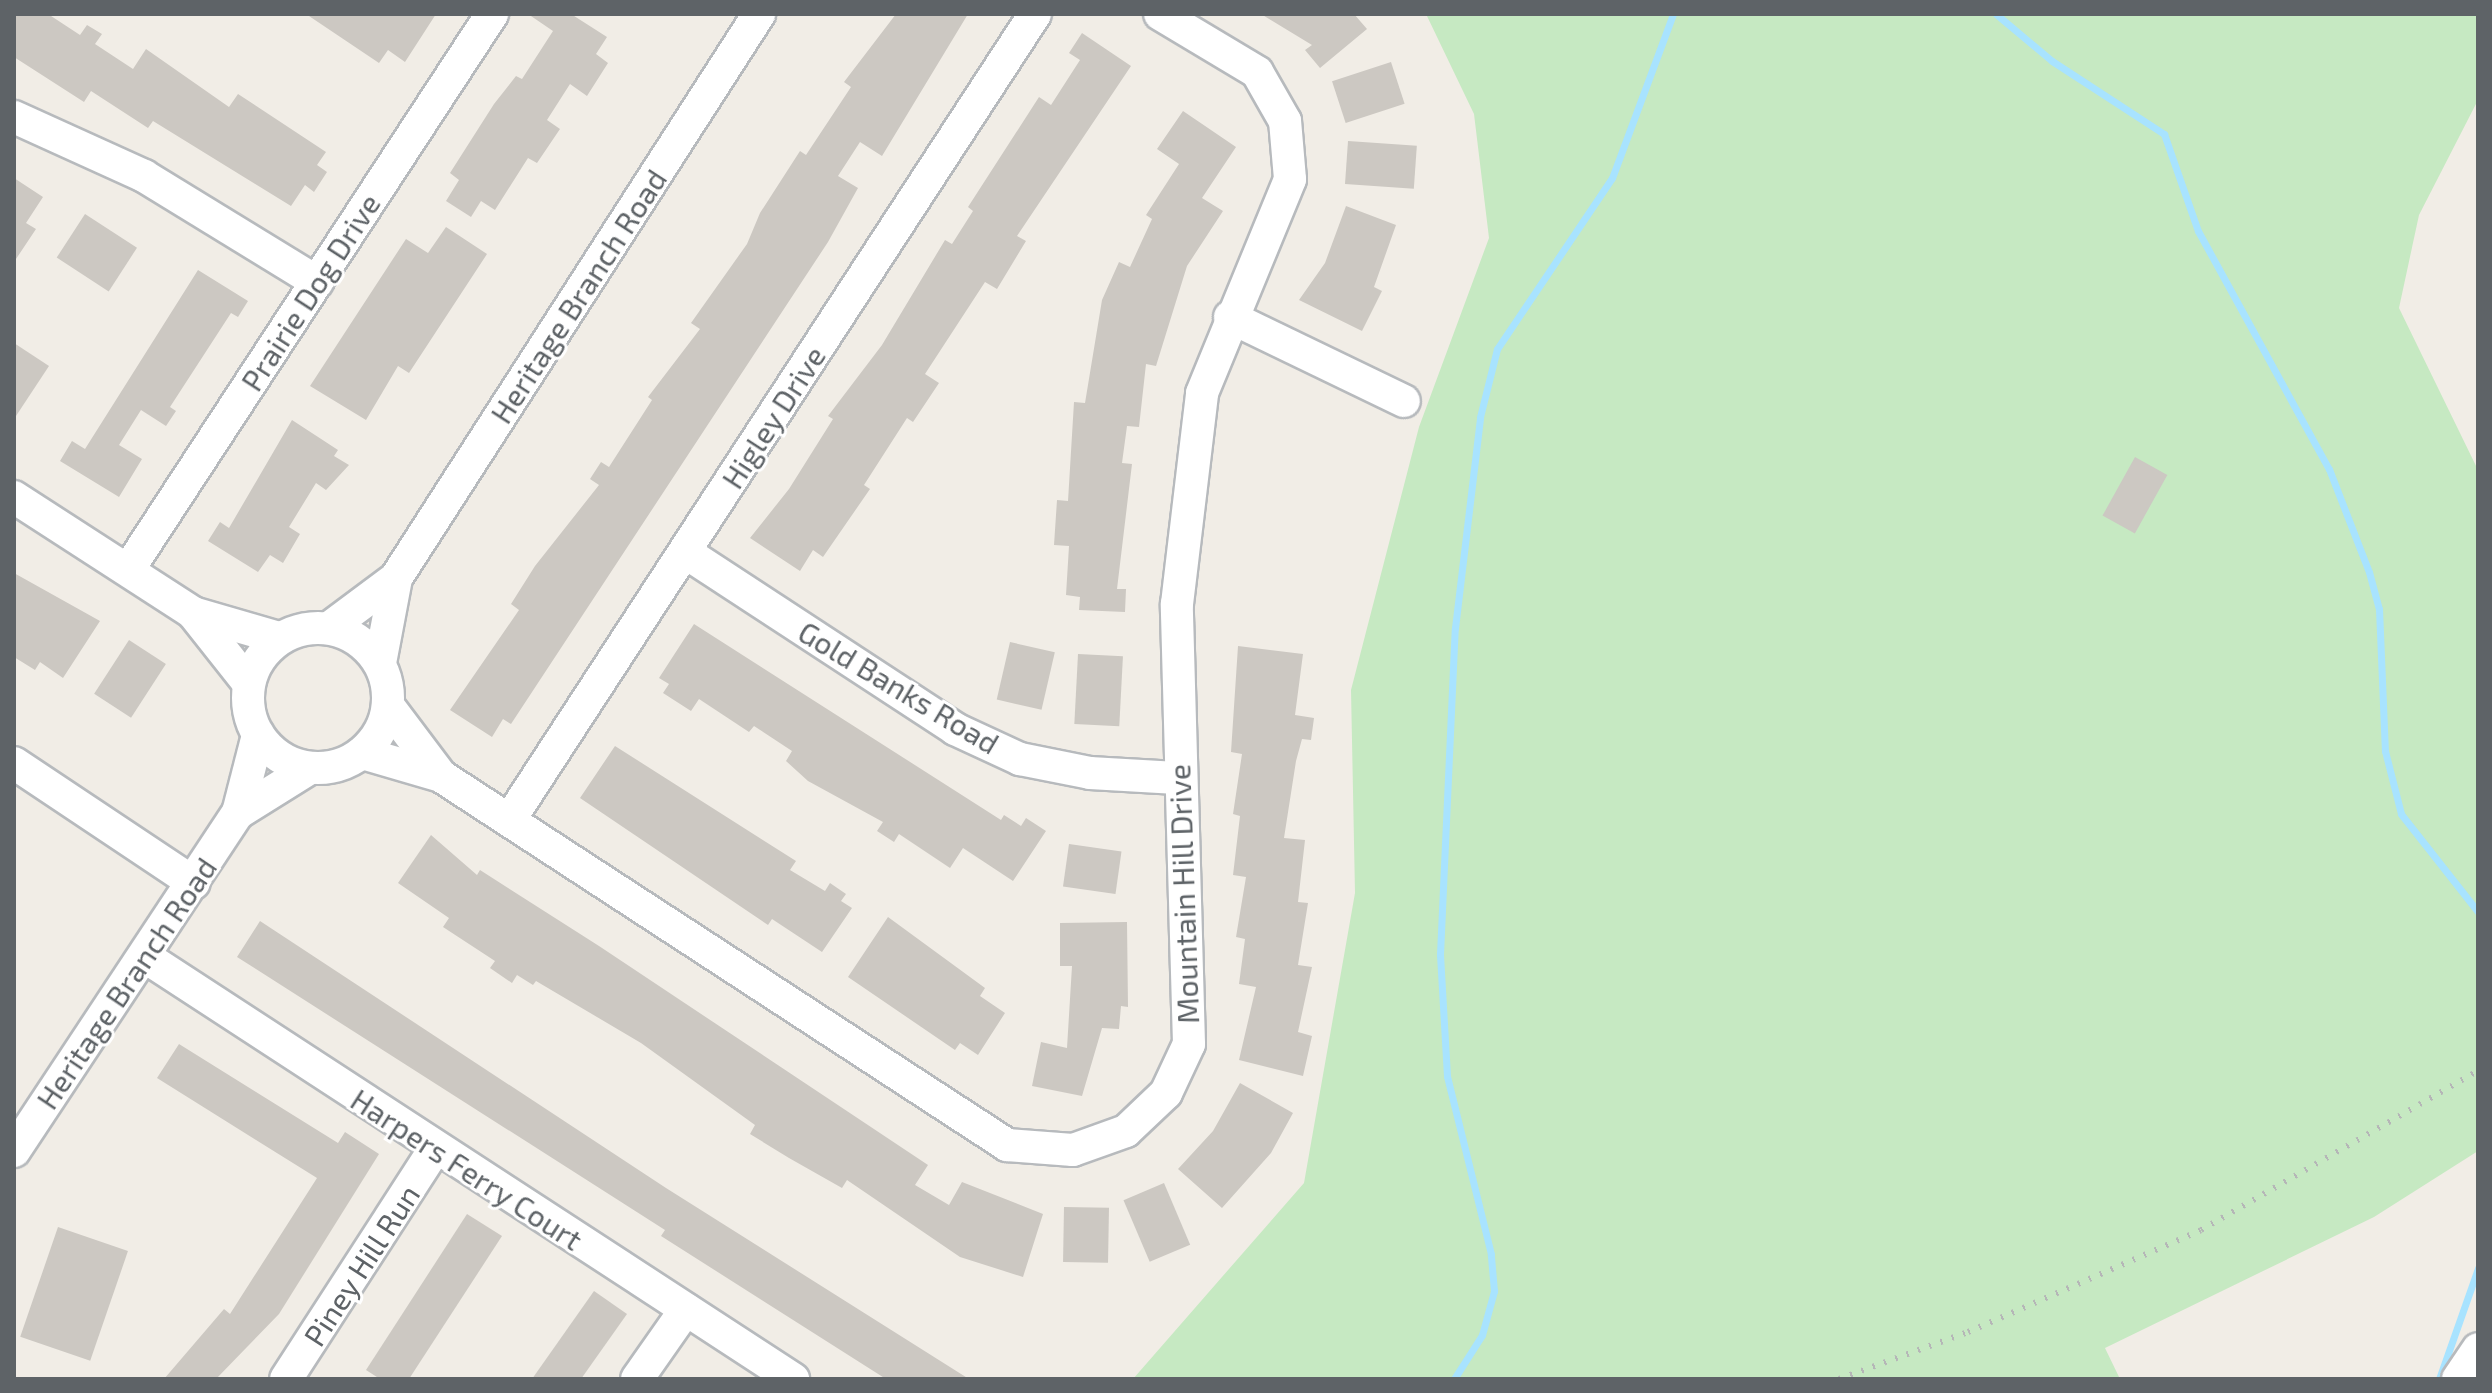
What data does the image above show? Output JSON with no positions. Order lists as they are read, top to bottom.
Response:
{
  "streets": {
    "street": [
      "Prairie Dog Drive",
      "Heritage Branch Road",
      "Higley Drive",
      "Gold Banks Road",
      "Mountain Hill Drive",
      "Harpers Ferry Court",
      "Piney Hill Run"
    ]
  },
  "crossings": [
    ["Heritage Branch Road", "Mountain Hill Drive"],
    ["Heritage Branch Road", "Harpers Ferry Court"],
    ["Higley Drive", "Gold Banks Road"],
    ["Higley Drive", "Mountain Hill Drive"],
    ["Gold Banks Road", "Mountain Hill Drive"],
    ["Harpers Ferry Court", "Piney Hill Run"]
  ]
}
